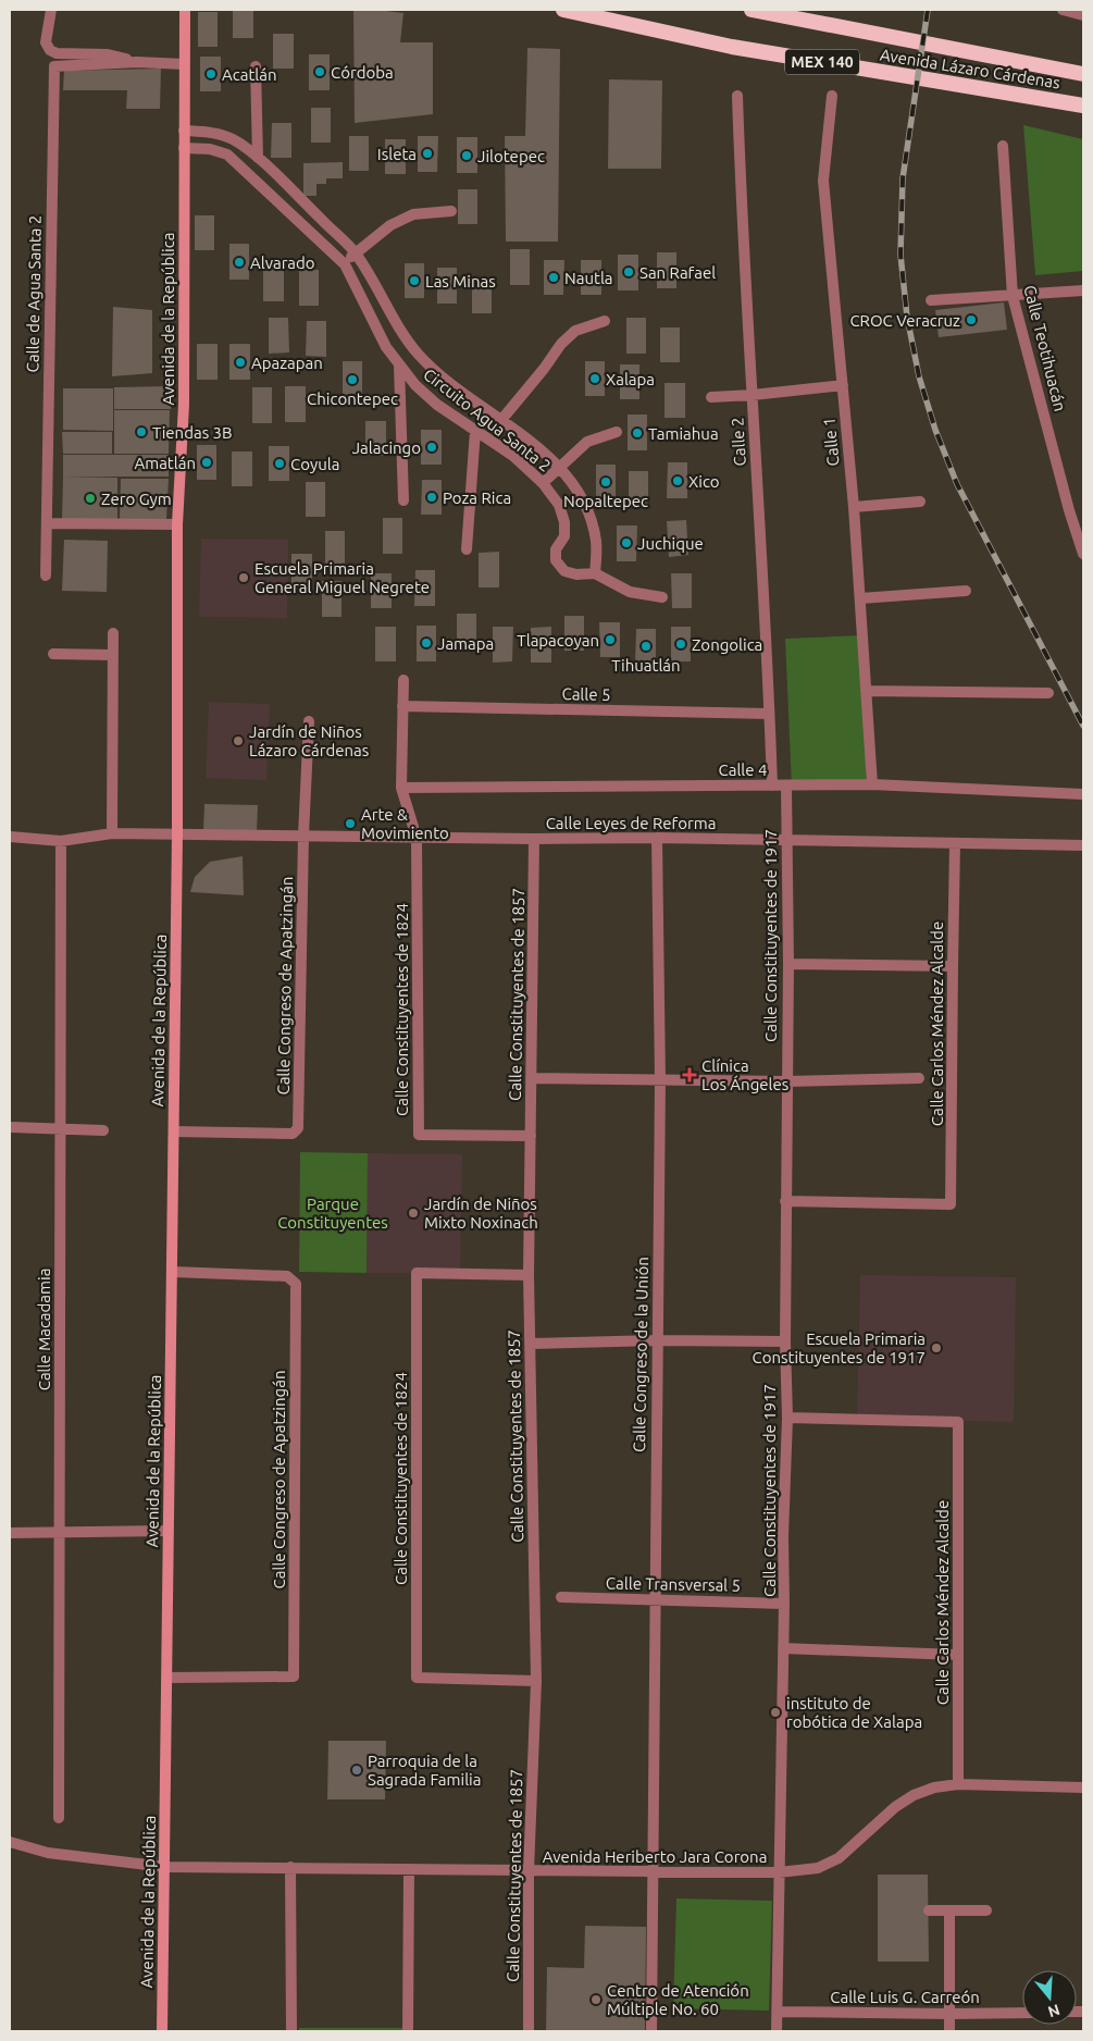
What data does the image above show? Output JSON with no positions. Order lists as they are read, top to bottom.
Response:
{
  "streets": {
    "highway": ["MEX 140", "Avenida Lázaro Cárdenas"],
    "main road": ["Avenida de la República"],
    "street": [
      "Calle de Agua Santa 2",
      "Calle Teotihuacán",
      "Circuito Agua Santa 2",
      "Calle 2",
      "Calle 1",
      "Calle 5",
      "Calle 4",
      "Calle Leyes de Reforma",
      "Calle Constituyentes de 1917",
      "Calle Congreso de Apatzingán",
      "Calle Constituyentes de 1857",
      "Calle Constituyentes de 1824",
      "Calle Carlos Méndez Alcalde",
      "Calle Macadamia",
      "Calle Congreso de la Unión",
      "Calle Transversal 5",
      "Avenida Heriberto Jara Corona",
      "Calle Luis G. Carreón"
    ]
  },
  "crossings": [
    ["Avenida de la República", "Circuito Agua Santa 2"],
    ["Avenida de la República", "Calle Leyes de Reforma"],
    ["Avenida de la República", "Calle Congreso de Apatzingán"],
    ["Avenida de la República", "Avenida Heriberto Jara Corona"],
    ["Calle 2", "Calle 5"],
    ["Calle 2", "Calle 4"],
    ["Calle 1", "Calle 4"],
    ["Calle 4", "Calle Constituyentes de 1917"],
    ["Calle Leyes de Reforma", "Calle Constituyentes de 1917"],
    ["Calle Leyes de Reforma", "Calle Congreso de Apatzingán"],
    ["Calle Leyes de Reforma", "Calle Constituyentes de 1857"],
    ["Calle Leyes de Reforma", "Calle Constituyentes de 1824"],
    ["Calle Leyes de Reforma", "Calle Carlos Méndez Alcalde"],
    ["Calle Leyes de Reforma", "Calle Macadamia"],
    ["Calle Leyes de Reforma", "Calle Congreso de la Unión"],
    ["Calle Constituyentes de 1917", "Calle Carlos Méndez Alcalde"],
    ["Calle Constituyentes de 1917", "Calle Transversal 5"],
    ["Calle Constituyentes de 1917", "Avenida Heriberto Jara Corona"],
    ["Calle Constituyentes de 1917", "Calle Luis G. Carreón"],
    ["Calle Constituyentes de 1857", "Calle Constituyentes de 1824"],
    ["Calle Constituyentes de 1857", "Avenida Heriberto Jara Corona"],
    ["Calle Carlos Méndez Alcalde", "Avenida Heriberto Jara Corona"],
    ["Calle Congreso de la Unión", "Calle Transversal 5"],
    ["Calle Congreso de la Unión", "Avenida Heriberto Jara Corona"]
  ],
  "parks": ["Parque Constituyentes"],
  "places": {
    "other": [
      "Córdoba",
      "Acatlán",
      "Isleta",
      "Jilotepec",
      "Alvarado",
      "San Rafael",
      "Nautla",
      "Las Minas",
      "CROC Veracruz",
      "Apazapan",
      "Xalapa",
      "Chicontepec",
      "Tiendas 3B",
      "Tamiahua",
      "Jalacingo",
      "Amatlán",
      "Coyula",
      "Xico",
      "Nopaltepec",
      "Poza Rica",
      "Zero Gym",
      "Juchique",
      "Escuela Primaria General Miguel Negrete",
      "Tlapacoyan",
      "Jamapa",
      "Zongolica",
      "Tihuatlán",
      "Jardín de Niños Lázaro Cárdenas",
      "Arte & Movimiento",
      "Jardín de Niños Mixto Noxinach",
      "Escuela Primaria Constituyentes de 1917",
      "instituto de robótica de Xalapa",
      "Parroquia de la Sagrada Familia",
      "Centro de Atención Múltiple No. 60"
    ],
    "health": ["Clínica Los Ángeles"]
  },
  "north": "bottom"
}
